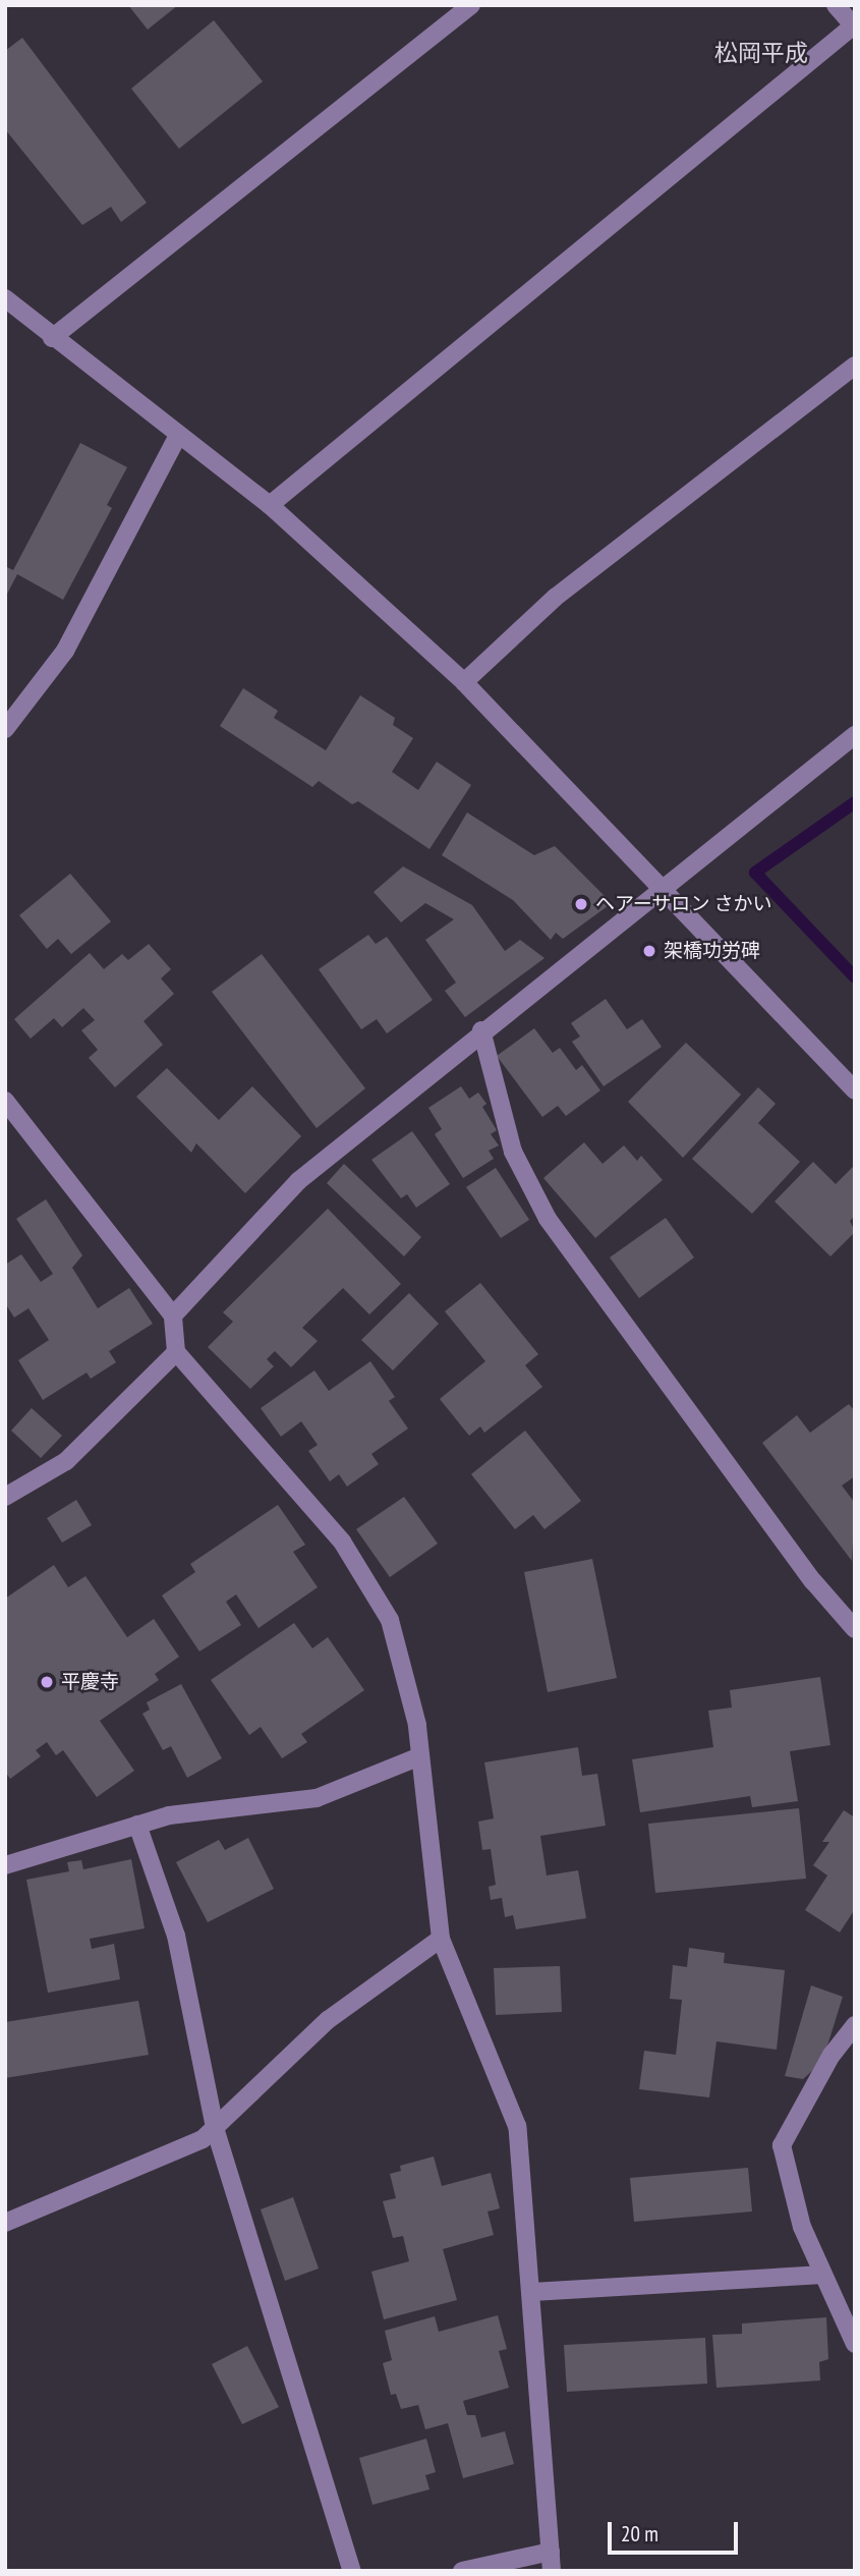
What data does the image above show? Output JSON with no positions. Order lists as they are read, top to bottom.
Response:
{
  "districts": ["松岡平成"],
  "places": ["ヘアーサロン さかい", "架橋功労碑", "平慶寺"],
  "scale_bar": "20 m"
}
